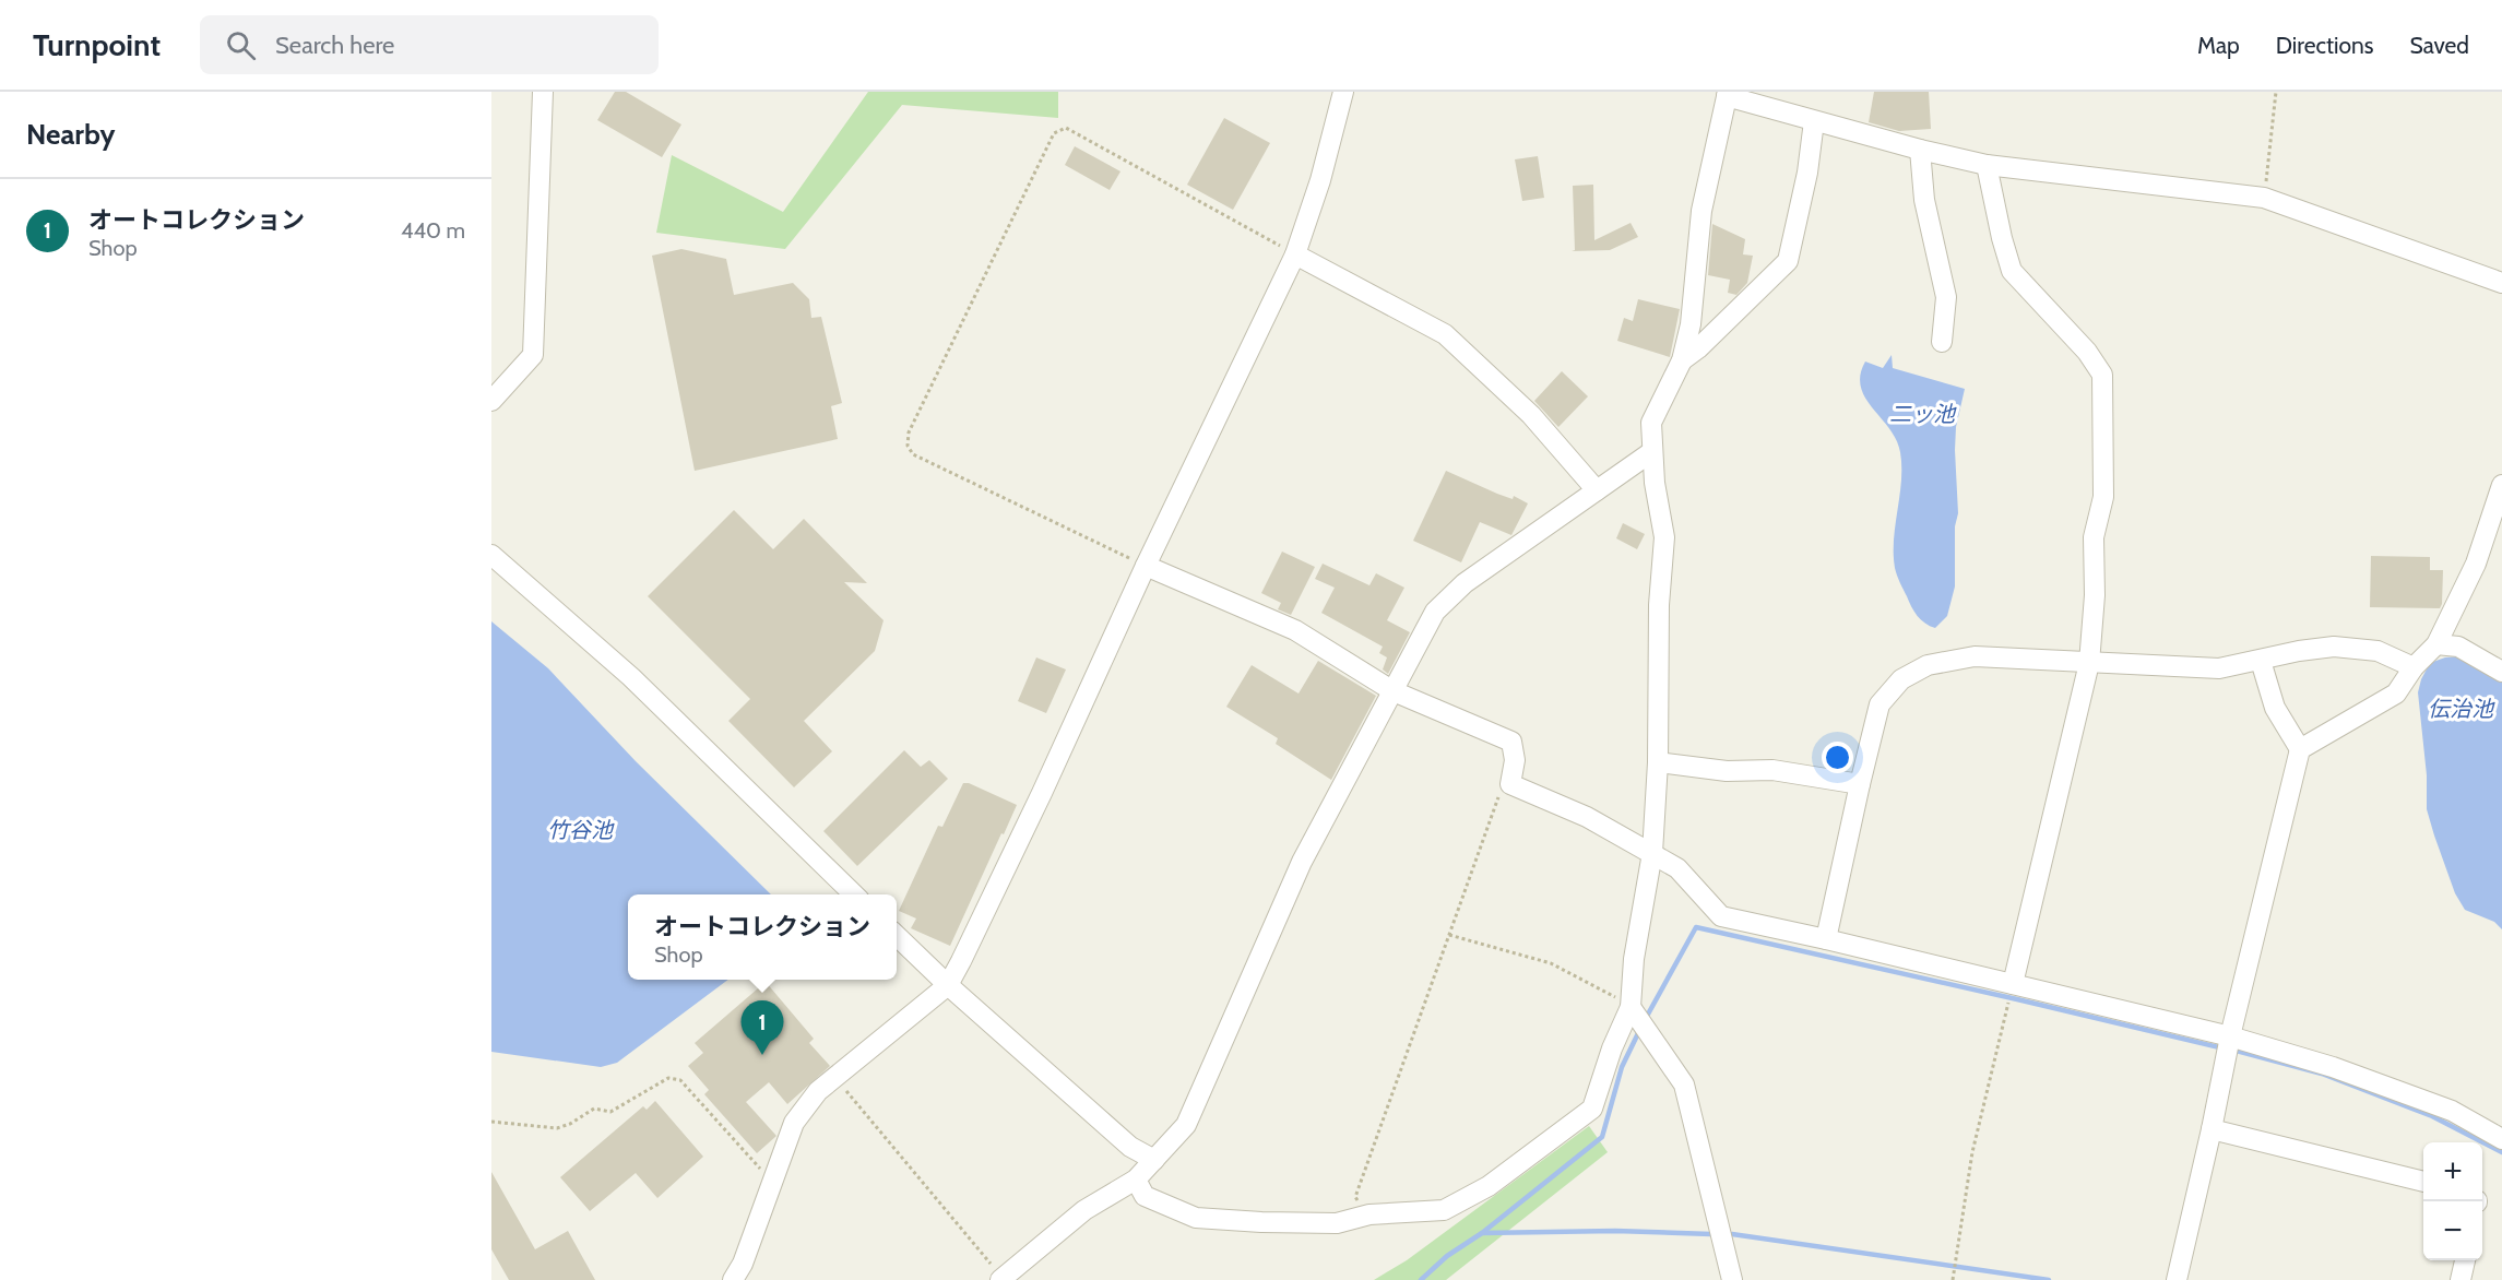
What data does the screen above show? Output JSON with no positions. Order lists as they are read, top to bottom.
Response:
{
  "water": ["二ッ池", "伝治池", "竹谷池"],
  "page": {
    "header": "Turnpoint",
    "search": "Search here",
    "nav": ["Map", "Directions", "Saved"],
    "heading": "Nearby",
    "list": [
      {
        "mark": "1",
        "name": "オートコレクション",
        "note": "Shop",
        "value": "440 m"
      }
    ],
    "popup": ["オートコレクション", "Shop"],
    "pins": "1",
    "map_buttons": ["+", "−"]
  }
}
